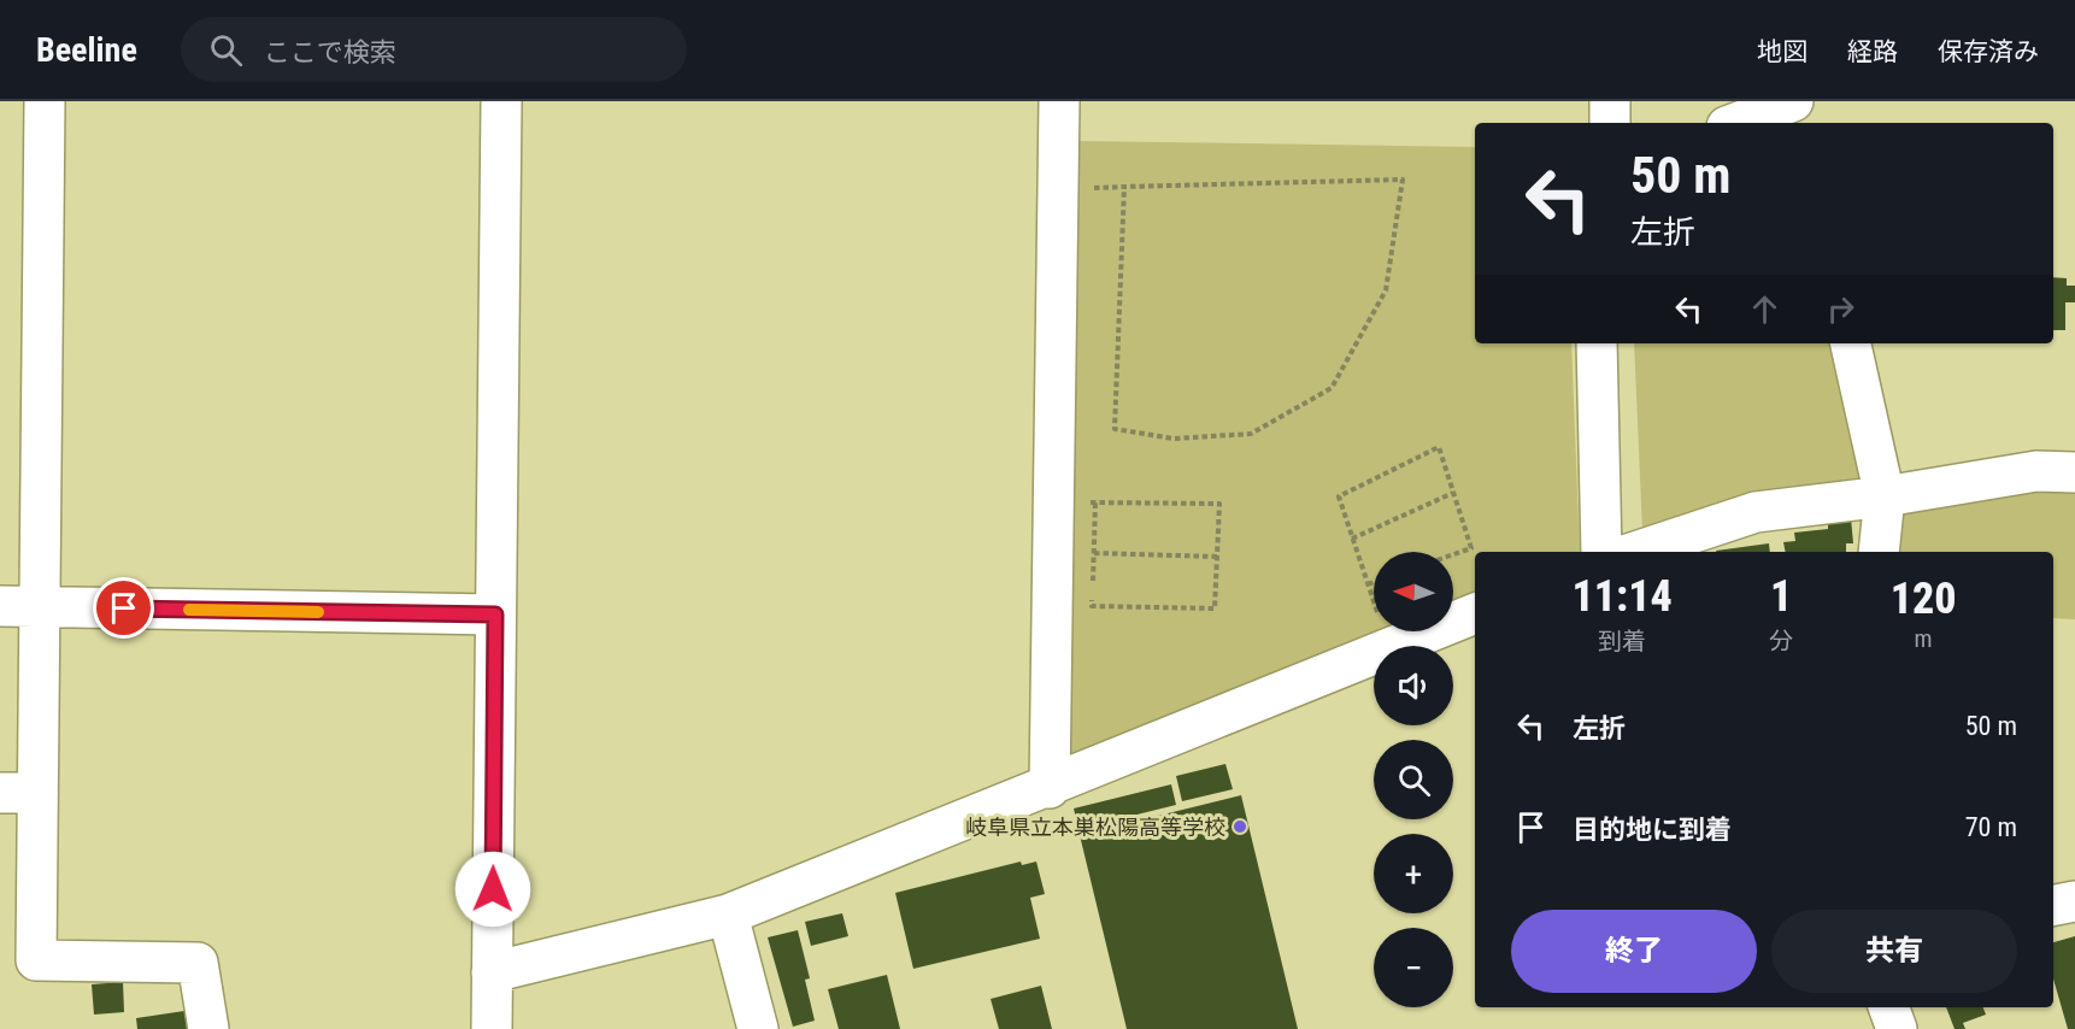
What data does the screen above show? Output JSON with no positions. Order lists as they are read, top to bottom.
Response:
{
  "places": ["岐阜県立本巣松陽高等学校"],
  "north": "left",
  "page": {
    "header": "Beeline",
    "search": "ここで検索",
    "nav": ["地図", "経路", "保存済み"],
    "turn": ["50 m", "左折"],
    "map_buttons": ["+", "−"],
    "eta": [
      "11:14",
      "到着",
      "1",
      "分",
      "120",
      "m"
    ],
    "list": [
      {
        "name": "左折",
        "value": "50 m"
      },
      {
        "name": "目的地に到着",
        "value": "70 m"
      }
    ],
    "buttons": ["終了", "共有"]
  }
}
